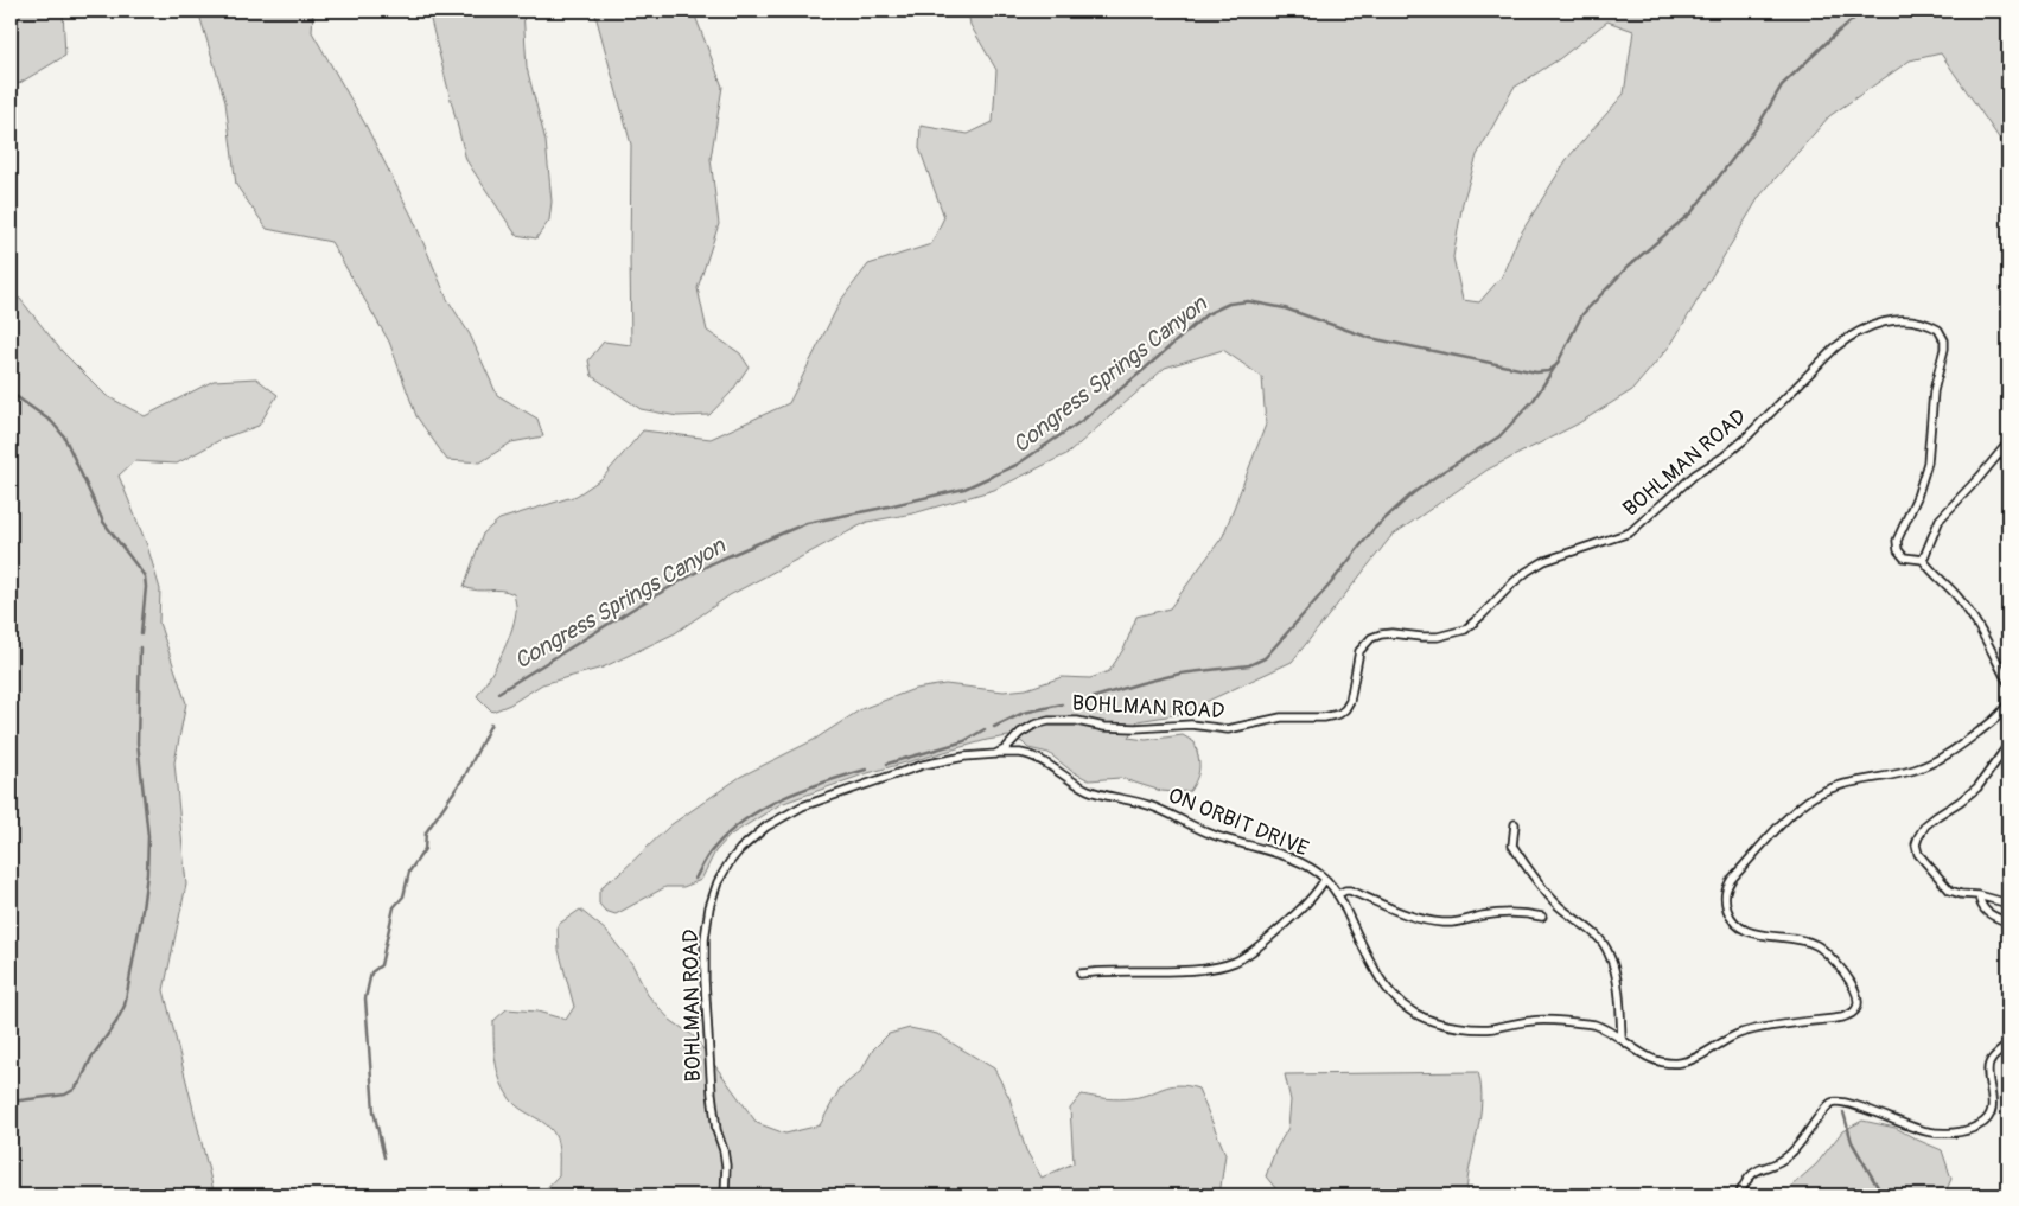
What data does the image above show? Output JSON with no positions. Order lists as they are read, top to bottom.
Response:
{
  "streets": {
    "street": ["BOHLMAN ROAD", "ON ORBIT DRIVE"]
  },
  "crossings": [
    ["BOHLMAN ROAD", "ON ORBIT DRIVE"]
  ],
  "water": ["Congress Springs Canyon"]
}
